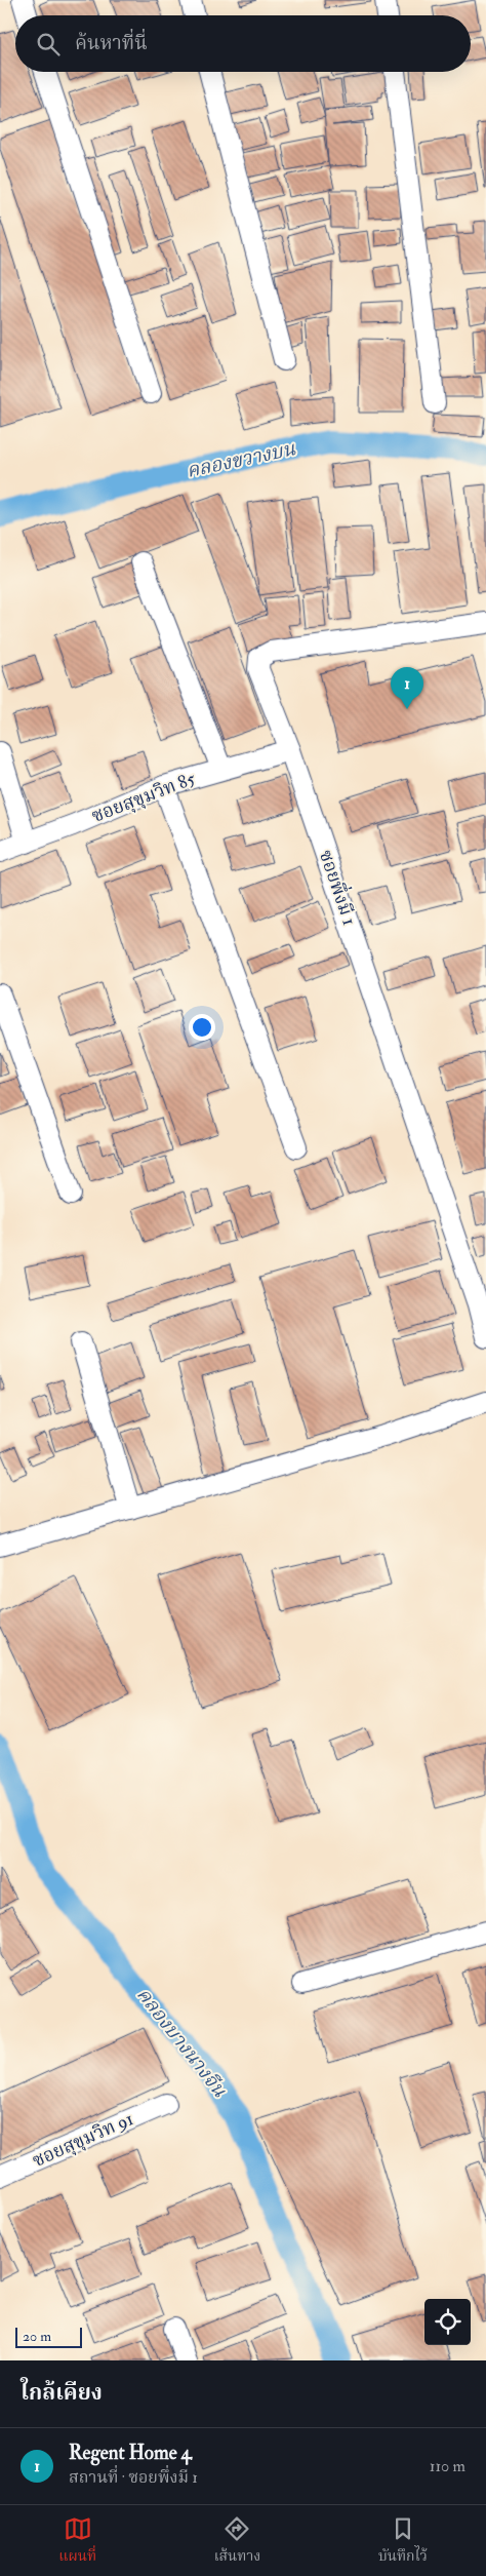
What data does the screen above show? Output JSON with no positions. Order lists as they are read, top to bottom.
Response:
{
  "streets": {
    "street": ["ซอยสุขุมวิท 85", "ซอยพึ่งมี 1", "ซอยสุขุมวิท 91"]
  },
  "crossings": [
    ["ซอยสุขุมวิท 85", "ซอยพึ่งมี 1"]
  ],
  "water": ["คลองขวางบน", "คลองบางนางจีน"],
  "scale_bar": "20 m",
  "page": {
    "search": "ค้นหาที่นี่",
    "pins": "1",
    "scale": "20 m",
    "heading": "ใกล้เคียง",
    "list": [
      {
        "mark": "1",
        "name": "Regent Home 4",
        "note": "สถานที่ · ซอยพึ่งมี 1",
        "value": "110 m"
      }
    ],
    "nav": ["แผนที่", "เส้นทาง", "บันทึกไว้"]
  }
}
